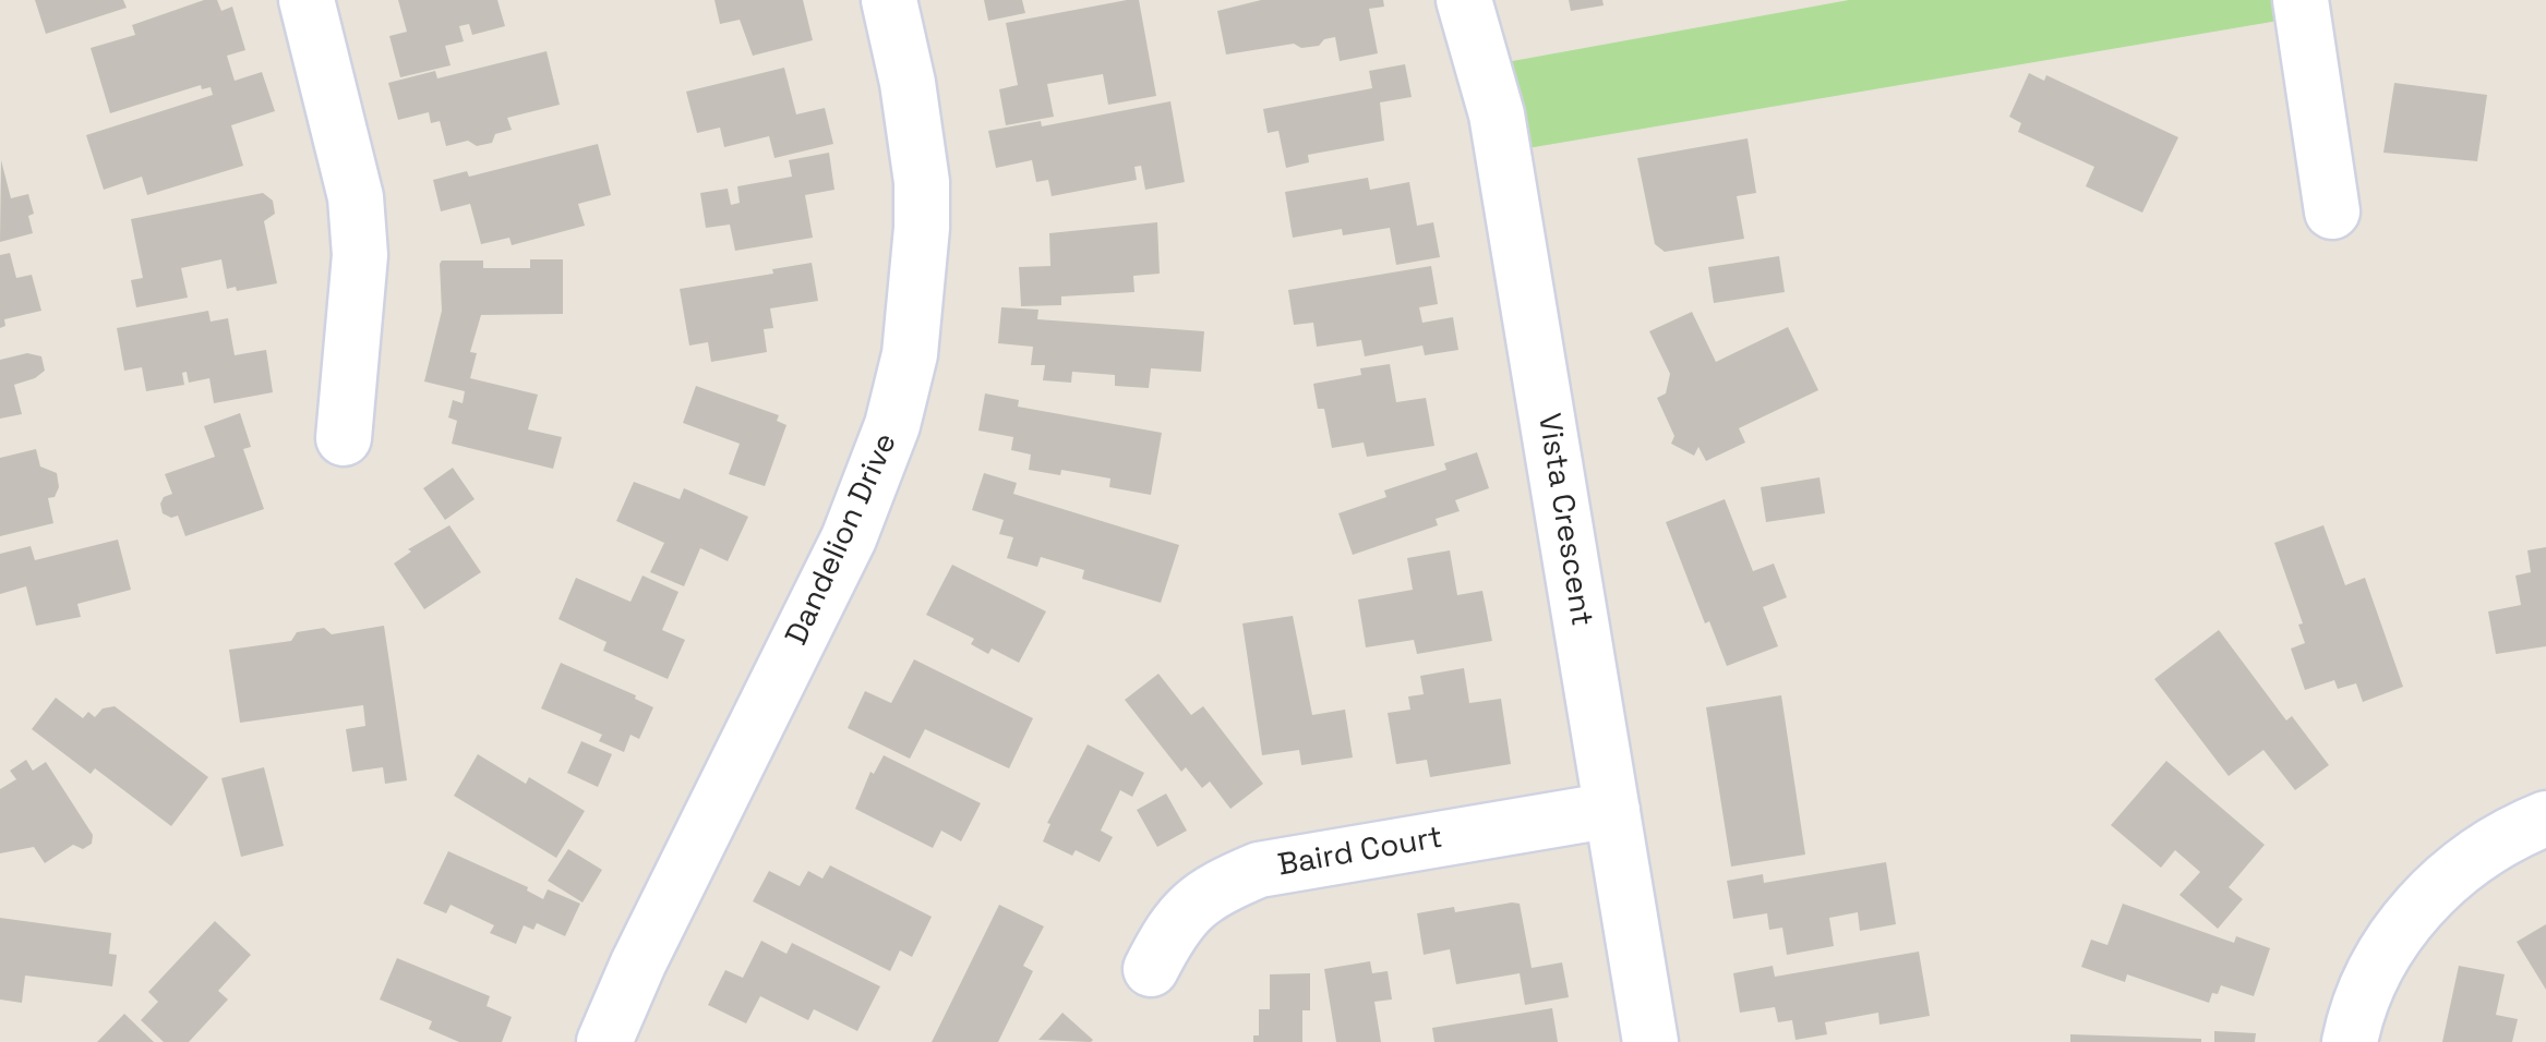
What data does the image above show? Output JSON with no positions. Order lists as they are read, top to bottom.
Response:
{
  "streets": {
    "street": ["Vista Crescent", "Dandelion Drive", "Baird Court"]
  },
  "crossings": [
    ["Vista Crescent", "Baird Court"]
  ]
}
